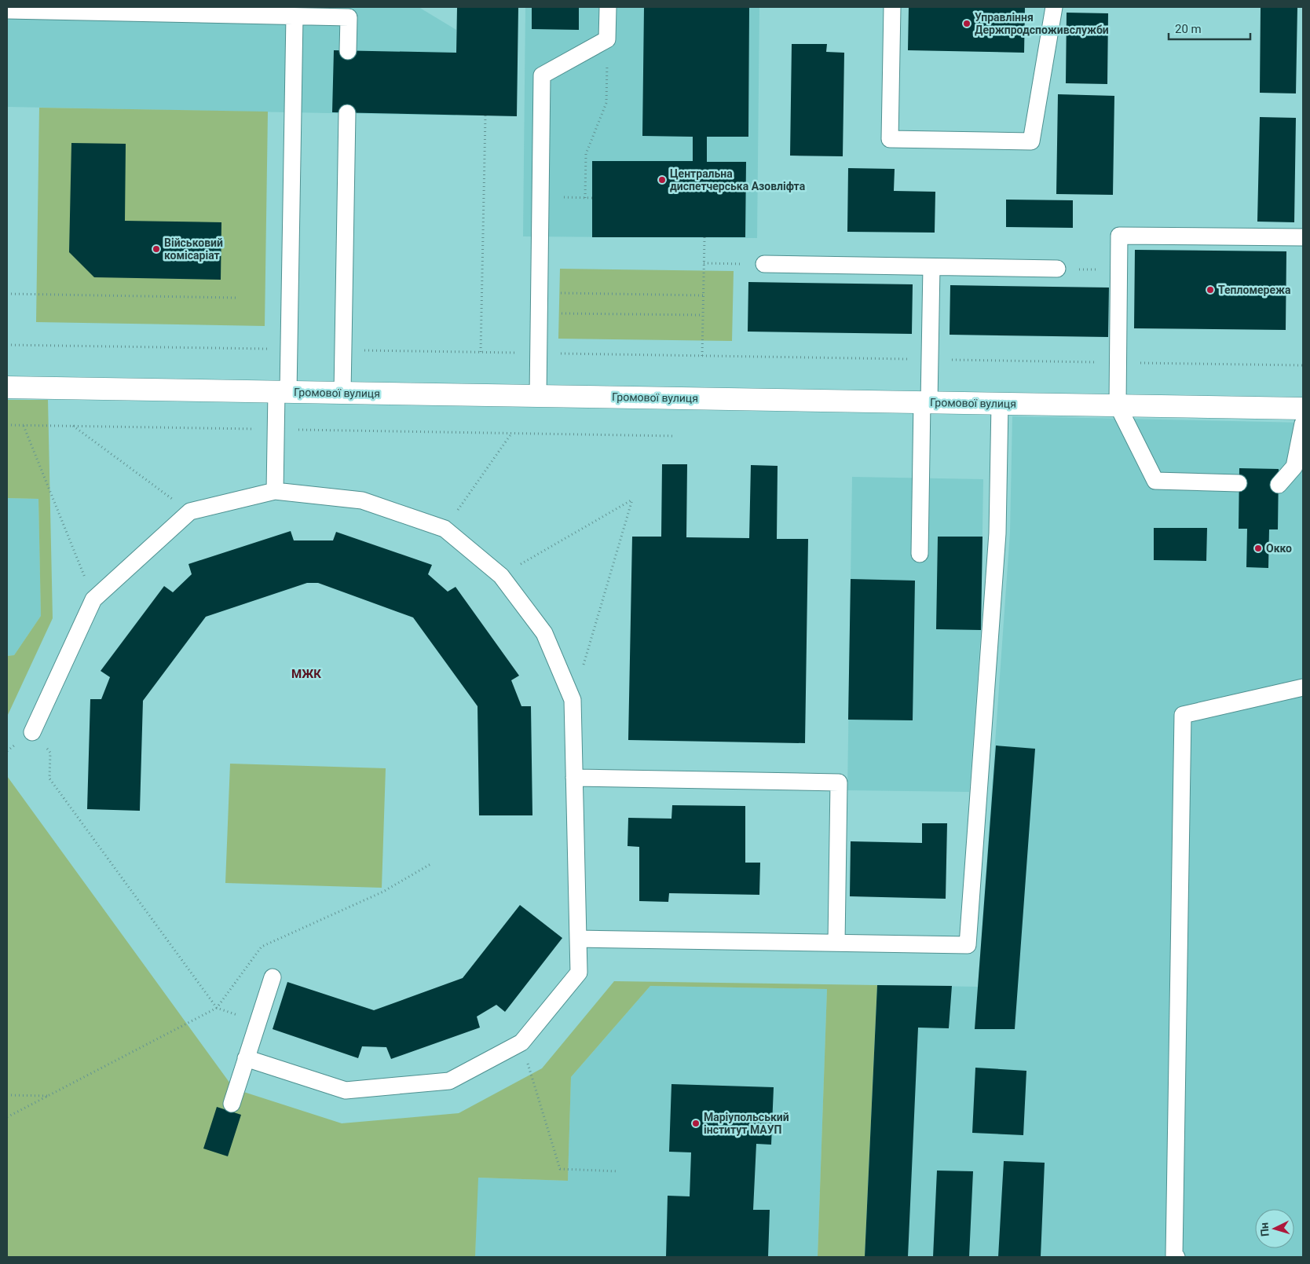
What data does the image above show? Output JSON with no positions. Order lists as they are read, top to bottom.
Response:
{
  "streets": {
    "street": ["Громової вулиця"]
  },
  "districts": ["МЖК"],
  "places": [
    "Управління Держпродспоживслужби",
    "Центральна диспетчерська Азовліфта",
    "Військовий комісаріат",
    "Тепломережа",
    "Окко",
    "Маріупольський інститут МАУП"
  ],
  "scale_bar": "20 m",
  "north": "left"
}
